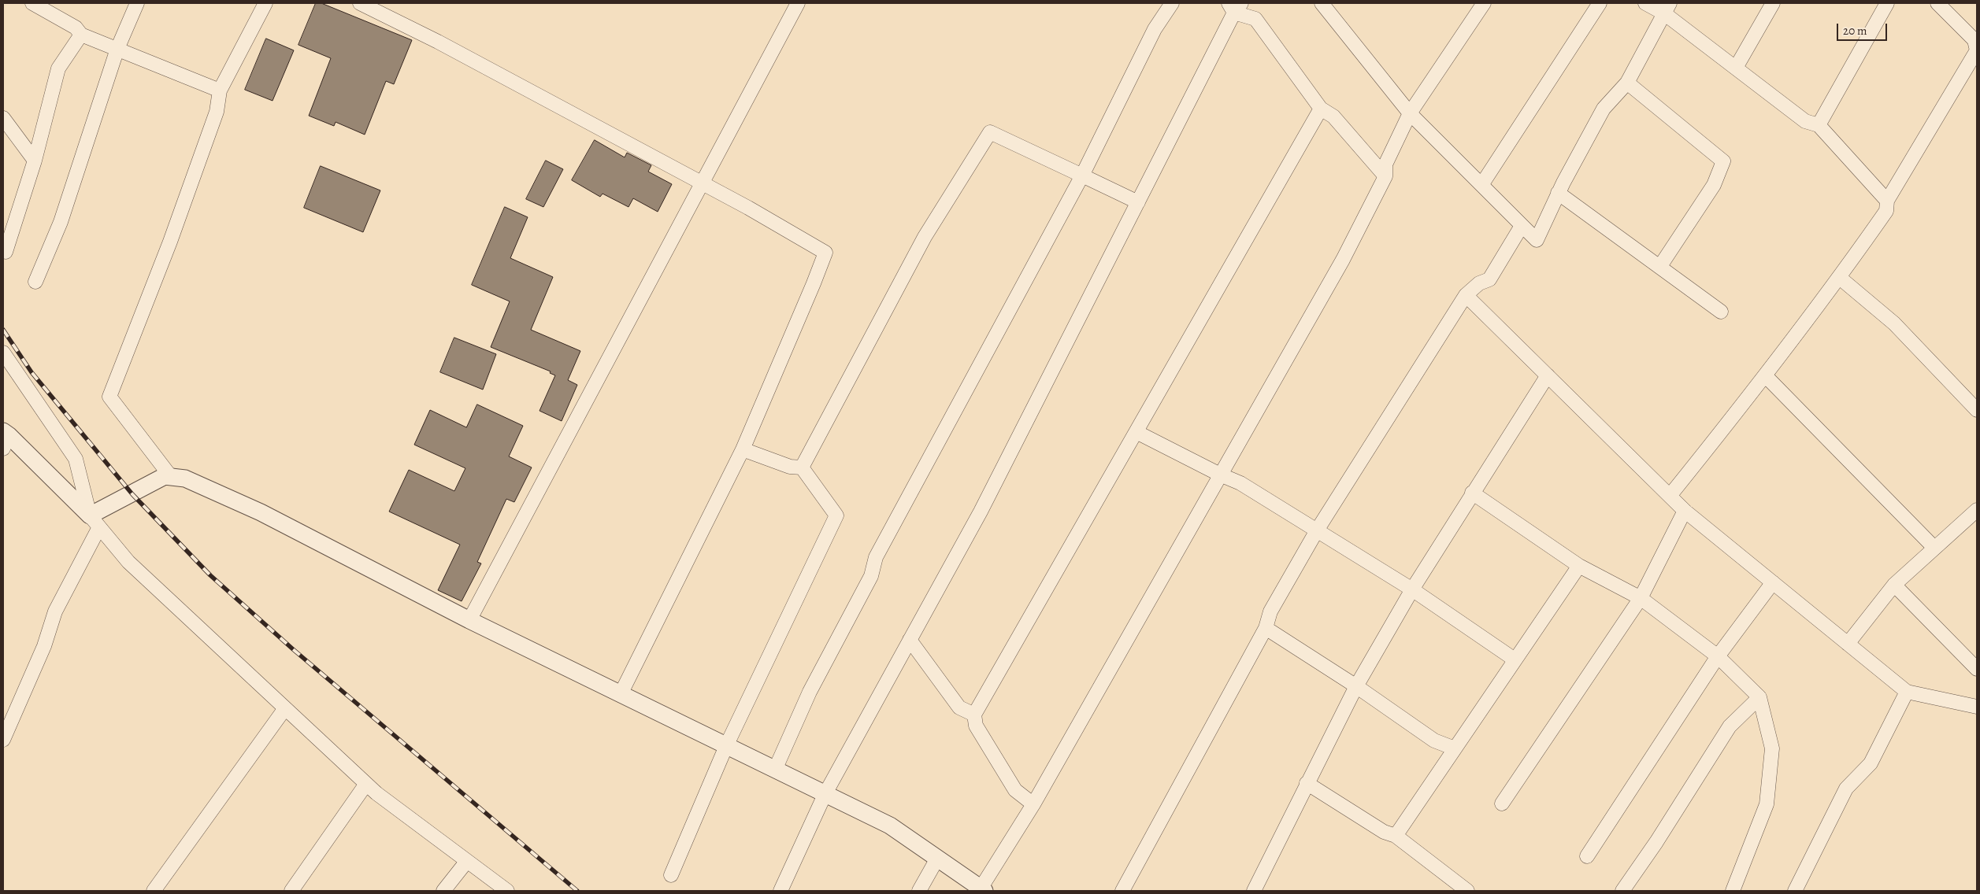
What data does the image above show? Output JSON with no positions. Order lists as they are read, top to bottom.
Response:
{
  "scale_bar": "20 m"
}
